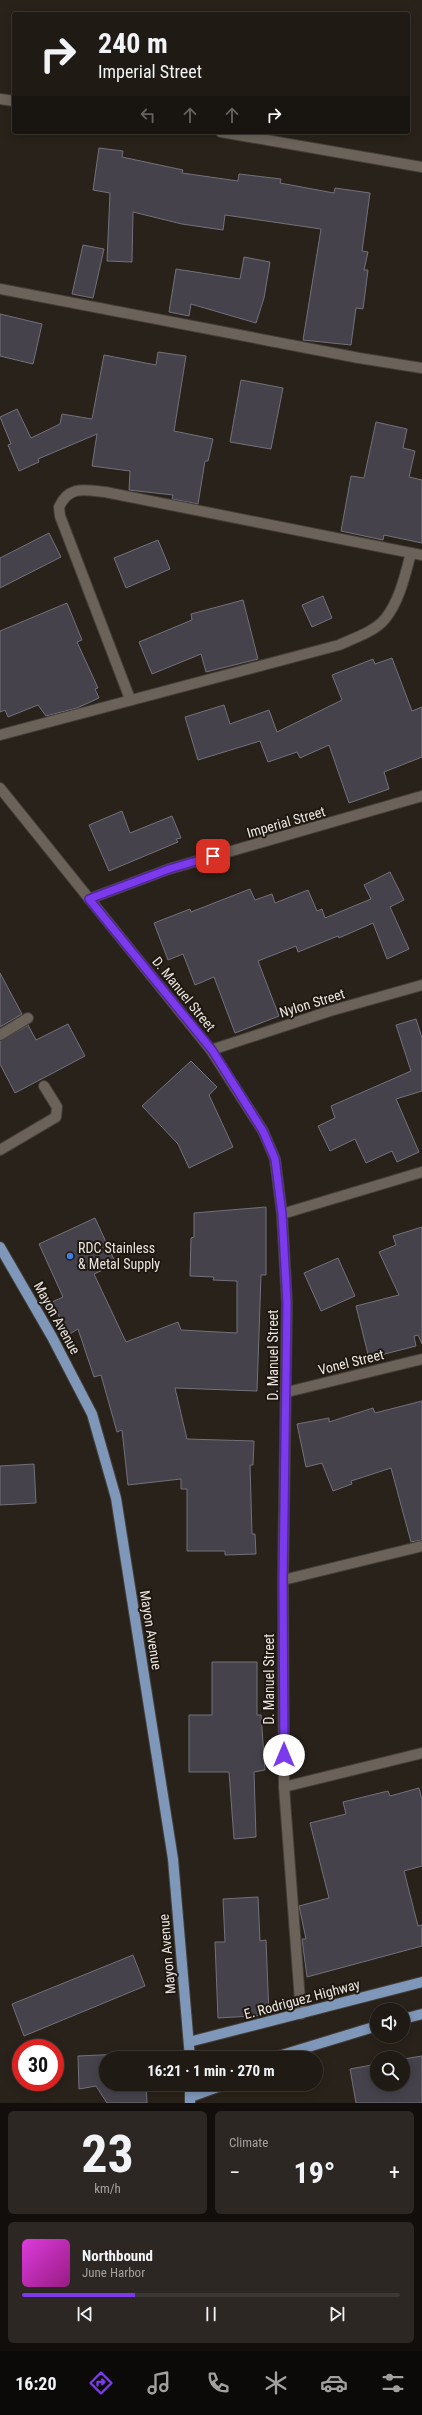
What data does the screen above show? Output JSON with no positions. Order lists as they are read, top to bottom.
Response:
{
  "streets": {
    "main road": ["Mayon Avenue", "E. Rodriguez Highway"],
    "street": [
      "Imperial Street",
      "D. Manuel Street",
      "Nylon Street",
      "Vonel Street"
    ]
  },
  "crossings": [
    ["Imperial Street", "D. Manuel Street"],
    ["D. Manuel Street", "Nylon Street"],
    ["D. Manuel Street", "Vonel Street"],
    ["D. Manuel Street", "E. Rodriguez Highway"],
    ["Mayon Avenue", "E. Rodriguez Highway"]
  ],
  "places": ["RDC Stainless & Metal Supply"],
  "page": {
    "turn": ["240 m", "Imperial Street"],
    "limit": "30",
    "trip": "16:21 · 1 min · 270 m",
    "tile": [
      ["23", "km/h"],
      "Climate"
    ],
    "heat": ["−", "19°", "+"],
    "song": ["Northbound", "June Harbor"],
    "tabs": "16:20"
  }
}
